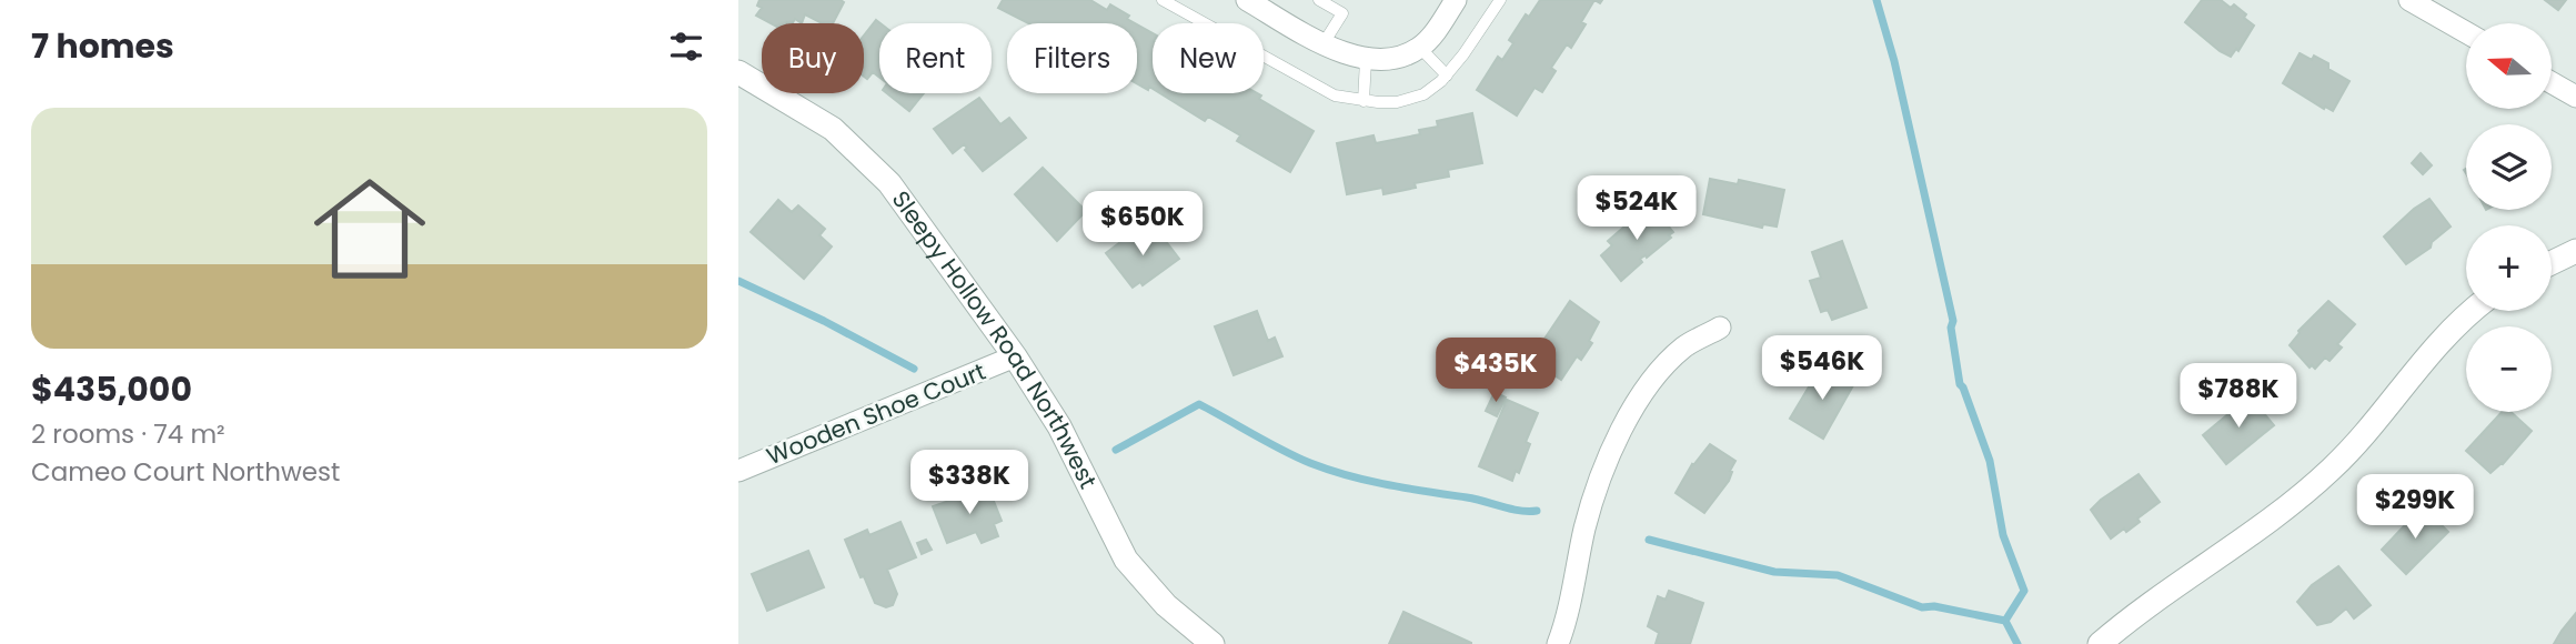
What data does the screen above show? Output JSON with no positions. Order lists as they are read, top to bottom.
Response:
{
  "streets": {
    "street": ["Sleepy Hollow Road Northwest", "Wooden Shoe Court"]
  },
  "crossings": [
    ["Sleepy Hollow Road Northwest", "Wooden Shoe Court"]
  ],
  "north": "left",
  "page": {
    "heading": "7 homes",
    "map_buttons": ["+", "−"],
    "chip": [
      "Buy",
      "Rent",
      "Filters",
      "New"
    ],
    "list": [
      {
        "name": "$435,000",
        "note": "2 rooms · 74 m² · Cameo Court Northwest"
      }
    ],
    "price": [
      "$524K",
      "$650K",
      "$546K",
      "$435K",
      "$788K",
      "$338K",
      "$299K"
    ]
  }
}
